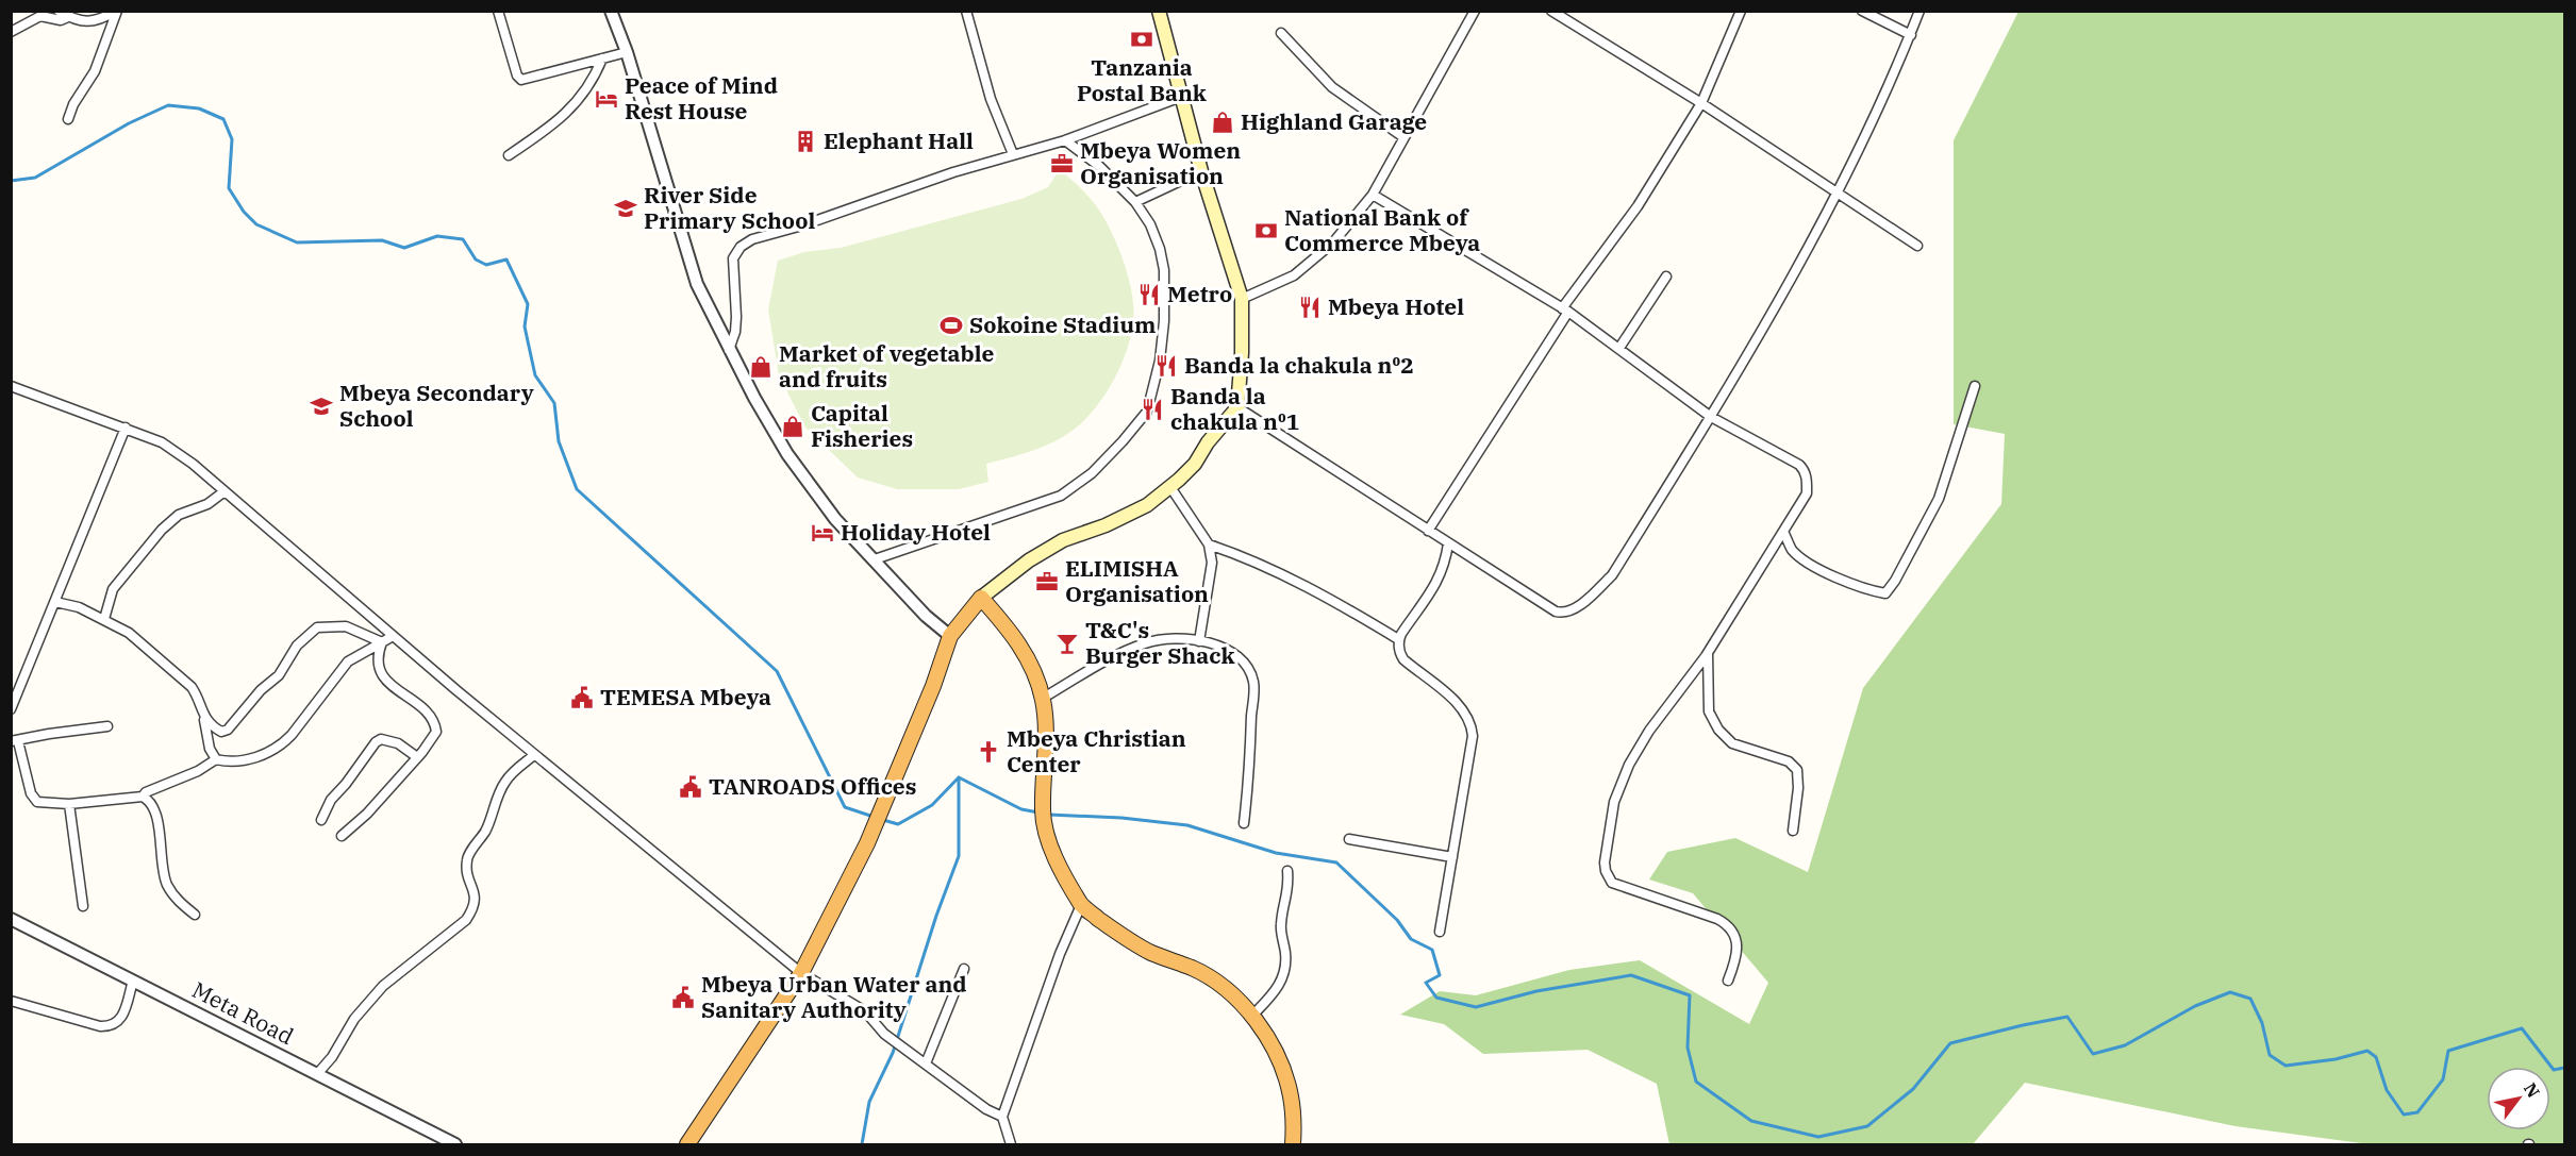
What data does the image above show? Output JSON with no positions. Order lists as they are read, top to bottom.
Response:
{
  "streets": {
    "street": ["Meta Road"]
  },
  "places": {
    "bank": ["Tanzania Postal Bank", "National Bank of Commerce Mbeya"],
    "hotel": ["Peace of Mind Rest House", "Holiday Hotel"],
    "shop": ["Highland Garage", "Market of vegetable and fruits", "Capital Fisheries"],
    "building": ["Elephant Hall"],
    "office": ["Mbeya Women Organisation", "ELIMISHA Organisation"],
    "school or university": ["River Side Primary School", "Mbeya Secondary School"],
    "restaurant": [
      "Metro",
      "Mbeya Hotel",
      "Banda la chakula n⁰2",
      "Banda la chakula n⁰1"
    ],
    "sports": ["Sokoine Stadium"],
    "bar": ["T&C's Burger Shack"],
    "public building": ["TEMESA Mbeya", "TANROADS Offices", "Mbeya Urban Water and Sanitary Authority"],
    "church": ["Mbeya Christian Center"]
  },
  "north": "top right"
}
